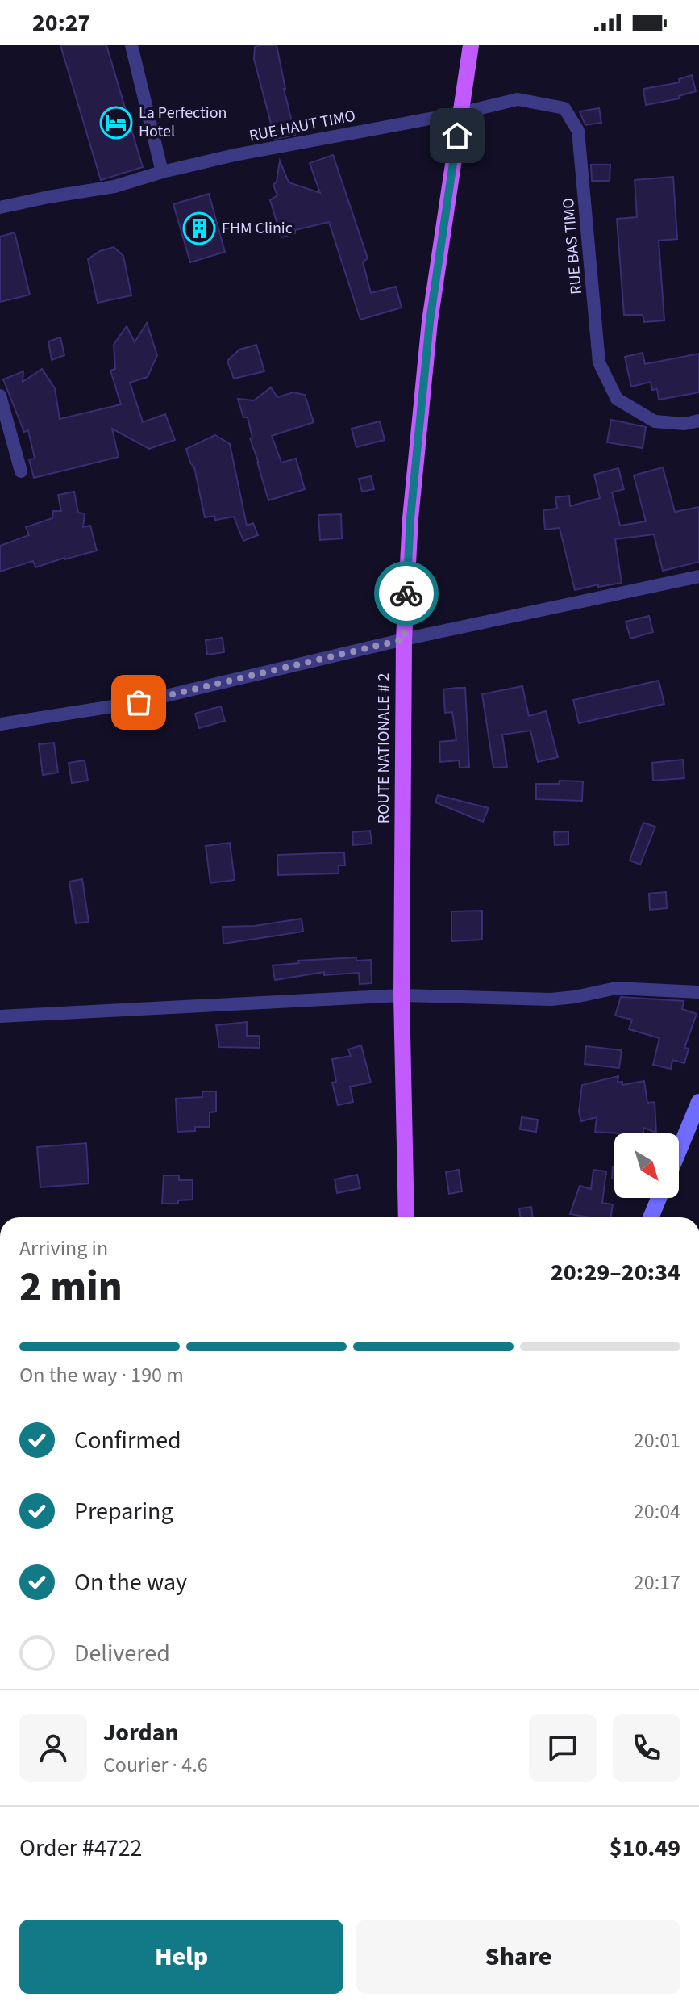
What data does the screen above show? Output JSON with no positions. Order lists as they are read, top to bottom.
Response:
{
  "streets": {
    "main road": ["ROUTE NATIONALE # 2"],
    "street": ["RUE HAUT TIMO", "RUE BAS TIMO"]
  },
  "crossings": [
    ["RUE HAUT TIMO", "RUE BAS TIMO"],
    ["RUE HAUT TIMO", "ROUTE NATIONALE # 2"],
    ["RUE BAS TIMO", "ROUTE NATIONALE # 2"]
  ],
  "places": {
    "hotel": ["La Perfection Hotel"],
    "building": ["FHM Clinic"]
  },
  "north": "bottom right",
  "page": {
    "status": "20:27",
    "heading": ["2 min", "Arriving in", "20:29–20:34"],
    "panel": [
      "Jordan",
      "Courier · 4.6",
      "Order #4722",
      "$10.49"
    ],
    "bar": "On the way · 190 m",
    "list": [
      ["Confirmed", "20:01"],
      ["Preparing", "20:04"],
      ["On the way", "20:17"],
      "Delivered"
    ],
    "buttons": ["Help", "Share"]
  }
}
